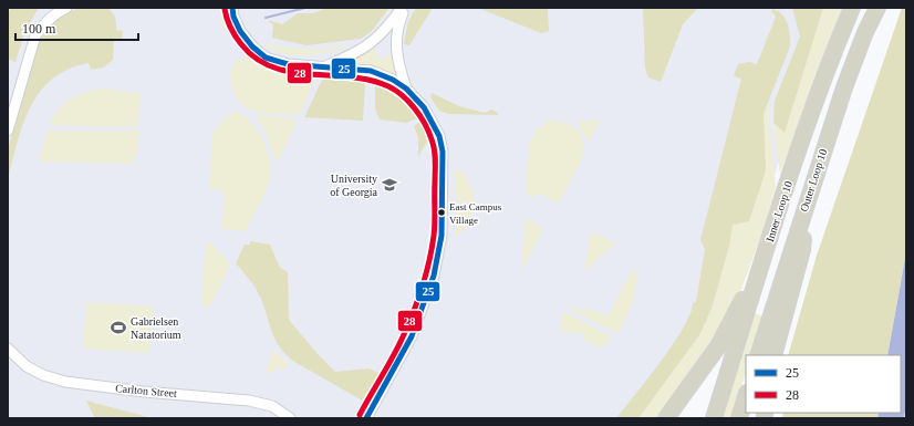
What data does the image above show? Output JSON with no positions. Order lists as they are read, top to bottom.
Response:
{
  "streets": {
    "highway": ["Outer Loop 10", "Inner Loop 10"],
    "street": ["Carlton Street"]
  },
  "places": {
    "school or university": ["University of Georgia"],
    "other": ["East Campus Village"],
    "sports": ["Gabrielsen Natatorium"]
  },
  "lines": ["transit line 25", "transit line 28"],
  "legend": ["25", "28"],
  "scale_bar": "100 m"
}
